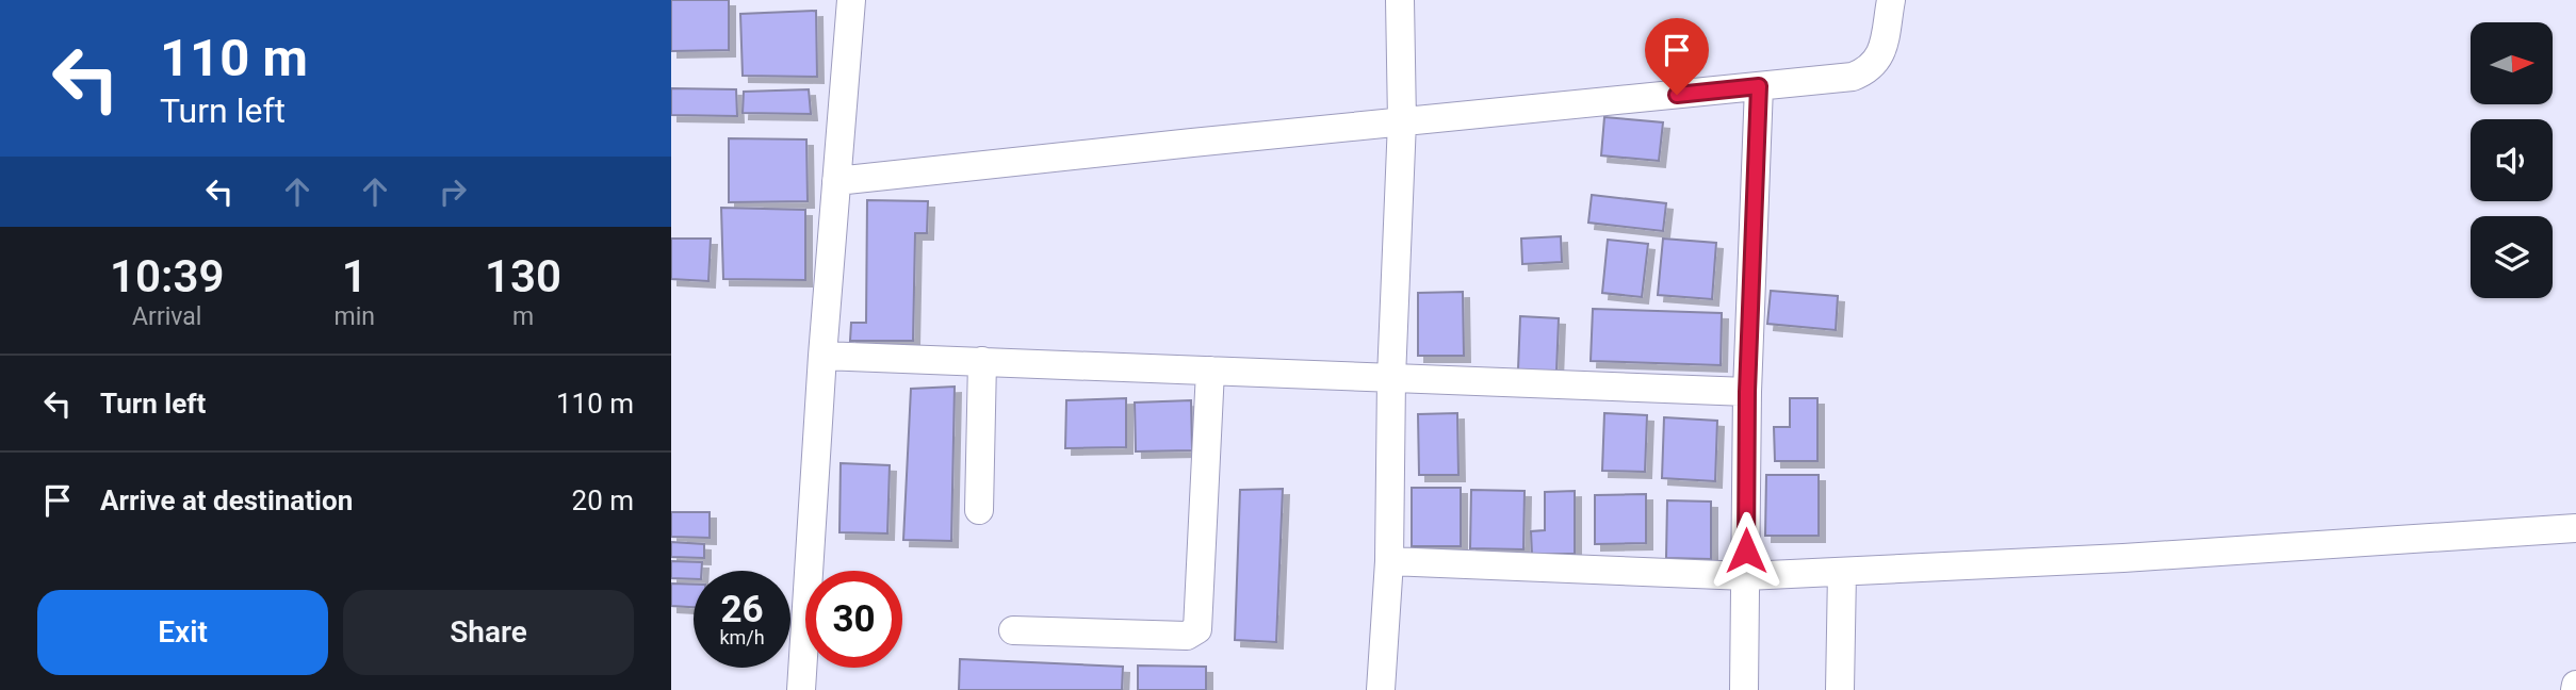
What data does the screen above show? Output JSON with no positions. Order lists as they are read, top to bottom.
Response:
{
  "north": "right",
  "page": {
    "turn": ["110 m", "Turn left"],
    "eta": [
      "10:39",
      "Arrival",
      "1",
      "min",
      "130",
      "m"
    ],
    "list": [
      {
        "name": "Turn left",
        "value": "110 m"
      },
      {
        "name": "Arrive at destination",
        "value": "20 m"
      }
    ],
    "speed": "26 km/h",
    "limit": "30",
    "buttons": ["Exit", "Share"]
  }
}
